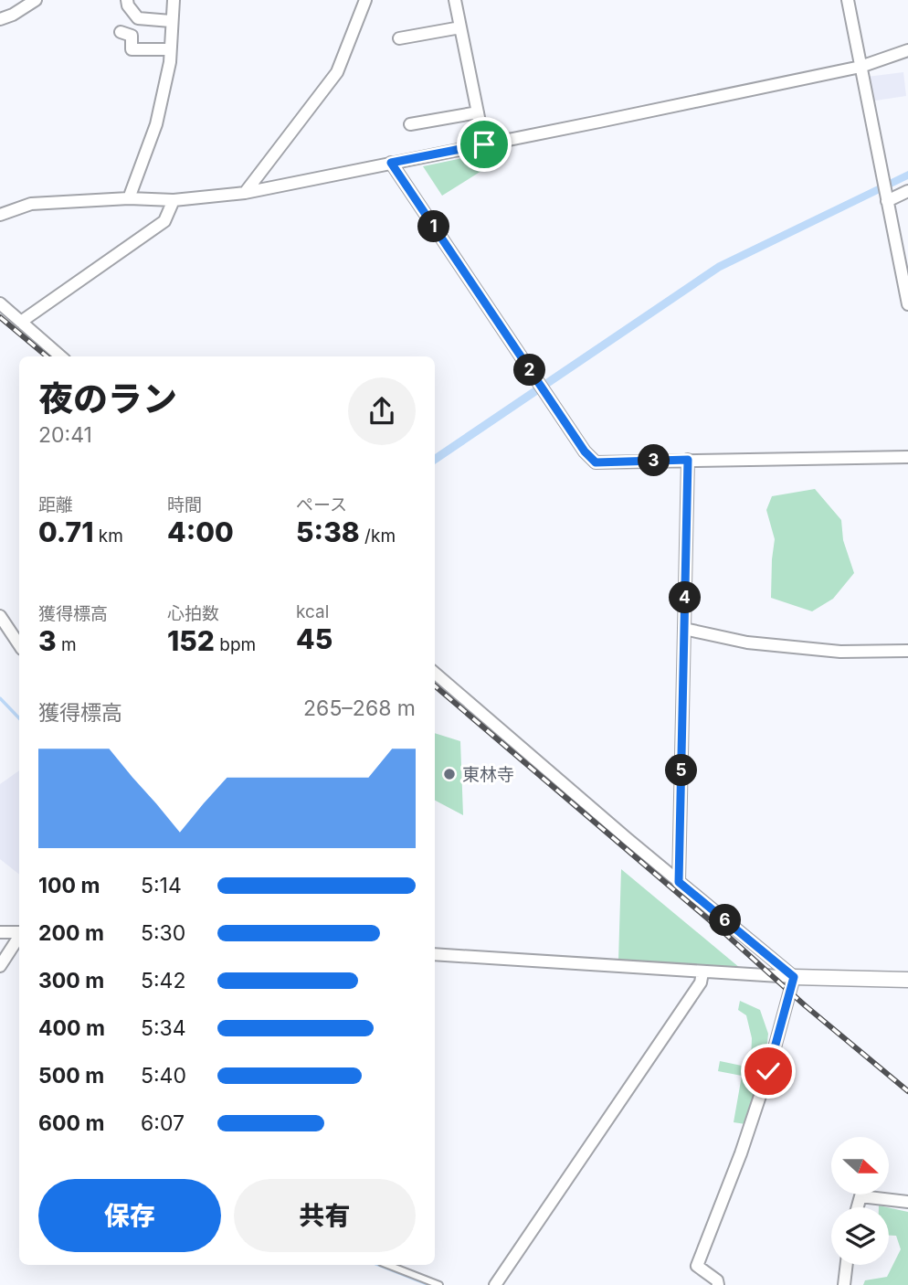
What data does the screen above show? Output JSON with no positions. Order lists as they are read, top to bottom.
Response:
{
  "places": ["東林寺"],
  "north": "right",
  "page": {
    "pins": [
      "1",
      "2",
      "3",
      "4",
      "5",
      "6"
    ],
    "heading": ["夜のラン", "20:41"],
    "stats": [
      ["距離", "0.71 km"],
      ["時間", "4:00"],
      ["ペース", "5:38 /km"],
      ["獲得標高", "3 m"],
      ["心拍数", "152 bpm"],
      ["kcal", "45"]
    ],
    "chart": ["獲得標高", "265–268 m"],
    "list": [
      {
        "name": "100 m",
        "note": "5:14"
      },
      {
        "name": "200 m",
        "note": "5:30"
      },
      {
        "name": "300 m",
        "note": "5:42"
      },
      {
        "name": "400 m",
        "note": "5:34"
      },
      {
        "name": "500 m",
        "note": "5:40"
      },
      {
        "name": "600 m",
        "note": "6:07"
      }
    ],
    "buttons": ["保存", "共有"]
  }
}
